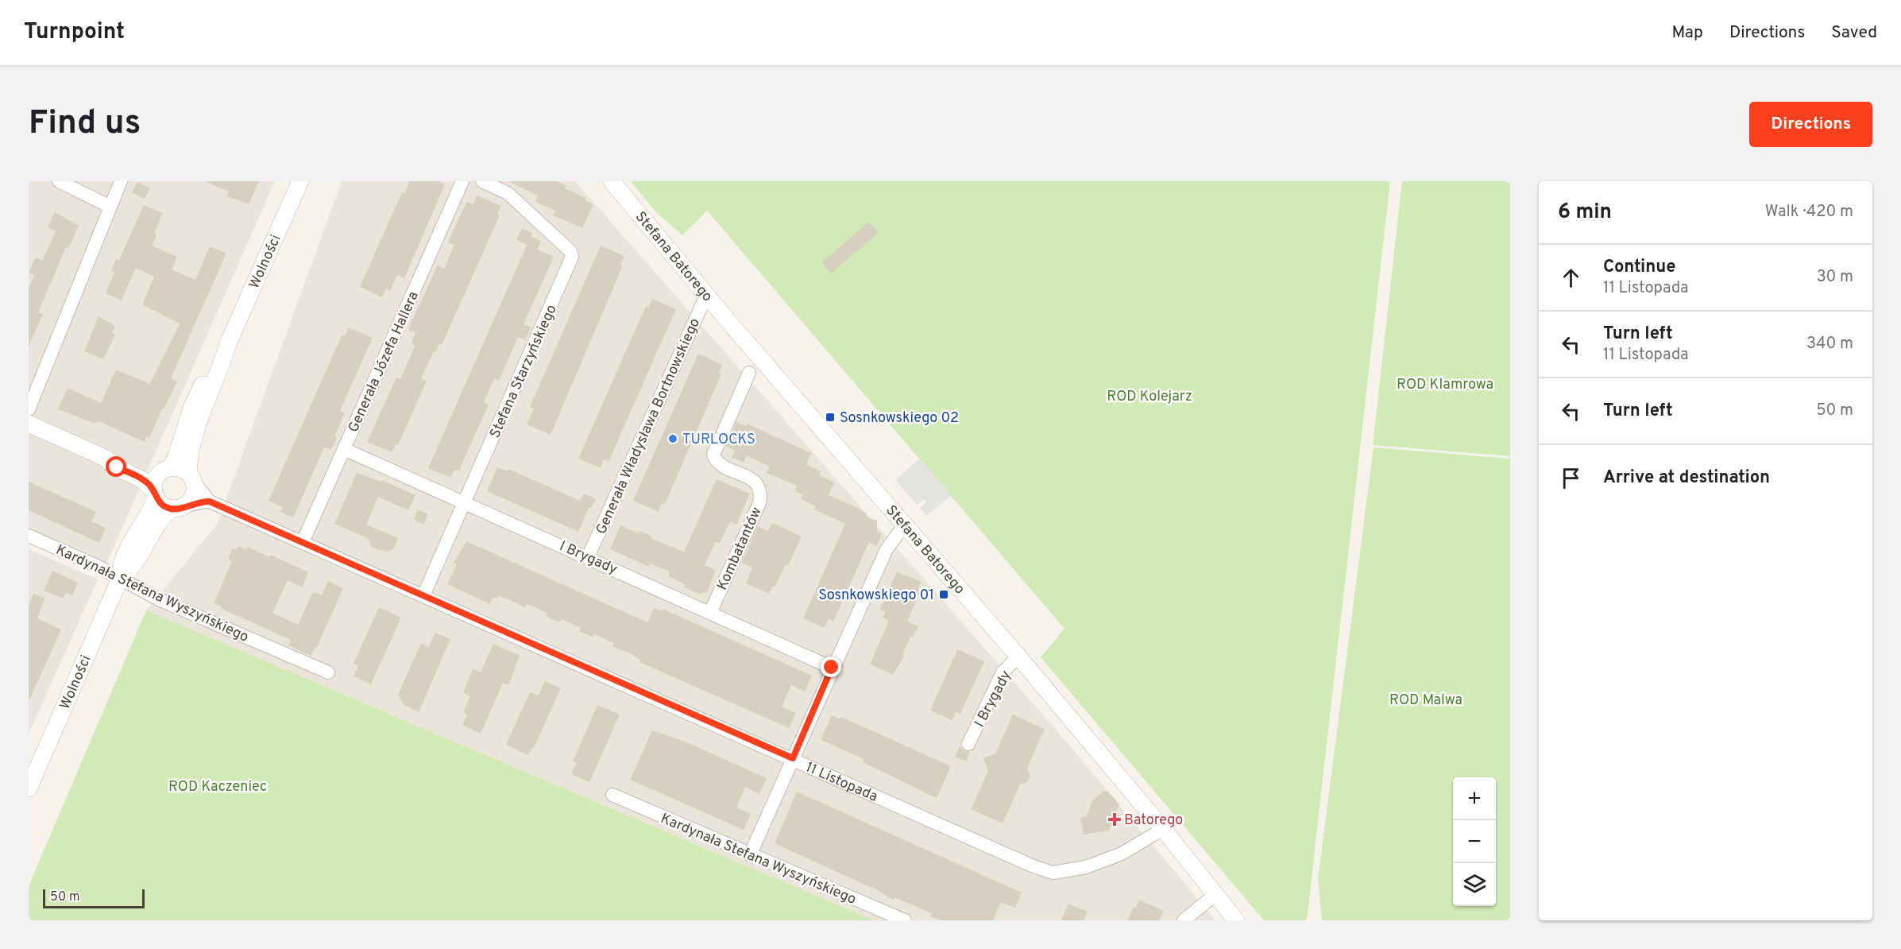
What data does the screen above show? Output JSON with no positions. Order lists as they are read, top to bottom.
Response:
{
  "streets": {
    "street": [
      "Stefana Batorego",
      "Wolności",
      "Generała Józefa Hallera",
      "Stefana Starzyńskiego",
      "Generała Władysława Bortnowskiego",
      "Kombatantów",
      "I Brygady",
      "Kardynała Stefana Wyszyńskiego",
      "11 Listopada"
    ]
  },
  "crossings": [
    ["Stefana Batorego", "Generała Władysława Bortnowskiego"],
    ["Stefana Batorego", "I Brygady"],
    ["Stefana Batorego", "11 Listopada"],
    ["Wolności", "Kardynała Stefana Wyszyńskiego"],
    ["Wolności", "11 Listopada"],
    ["Generała Józefa Hallera", "I Brygady"],
    ["Generała Józefa Hallera", "11 Listopada"],
    ["Stefana Starzyńskiego", "I Brygady"],
    ["Stefana Starzyńskiego", "11 Listopada"],
    ["Generała Władysława Bortnowskiego", "I Brygady"],
    ["Kombatantów", "I Brygady"]
  ],
  "parks": [
    "ROD Klamrowa",
    "ROD Kolejarz",
    "ROD Malwa",
    "ROD Kaczeniec"
  ],
  "places": {
    "transit": ["Sosnkowskiego 02", "Sosnkowskiego 01"],
    "other": ["TURLOCKS"],
    "health": ["Batorego"]
  },
  "scale_bar": "50 m",
  "page": {
    "header": "Turnpoint",
    "nav": ["Map", "Directions", "Saved"],
    "buttons": "Directions",
    "title": "Find us",
    "heading": ["6 min", "Walk · 420 m"],
    "list": [
      ["Continue", "11 Listopada", "30 m"],
      ["Turn left", "11 Listopada", "340 m"],
      ["Turn left", "50 m"],
      "Arrive at destination"
    ],
    "map_buttons": ["+", "−"],
    "scale": "50 m"
  }
}
